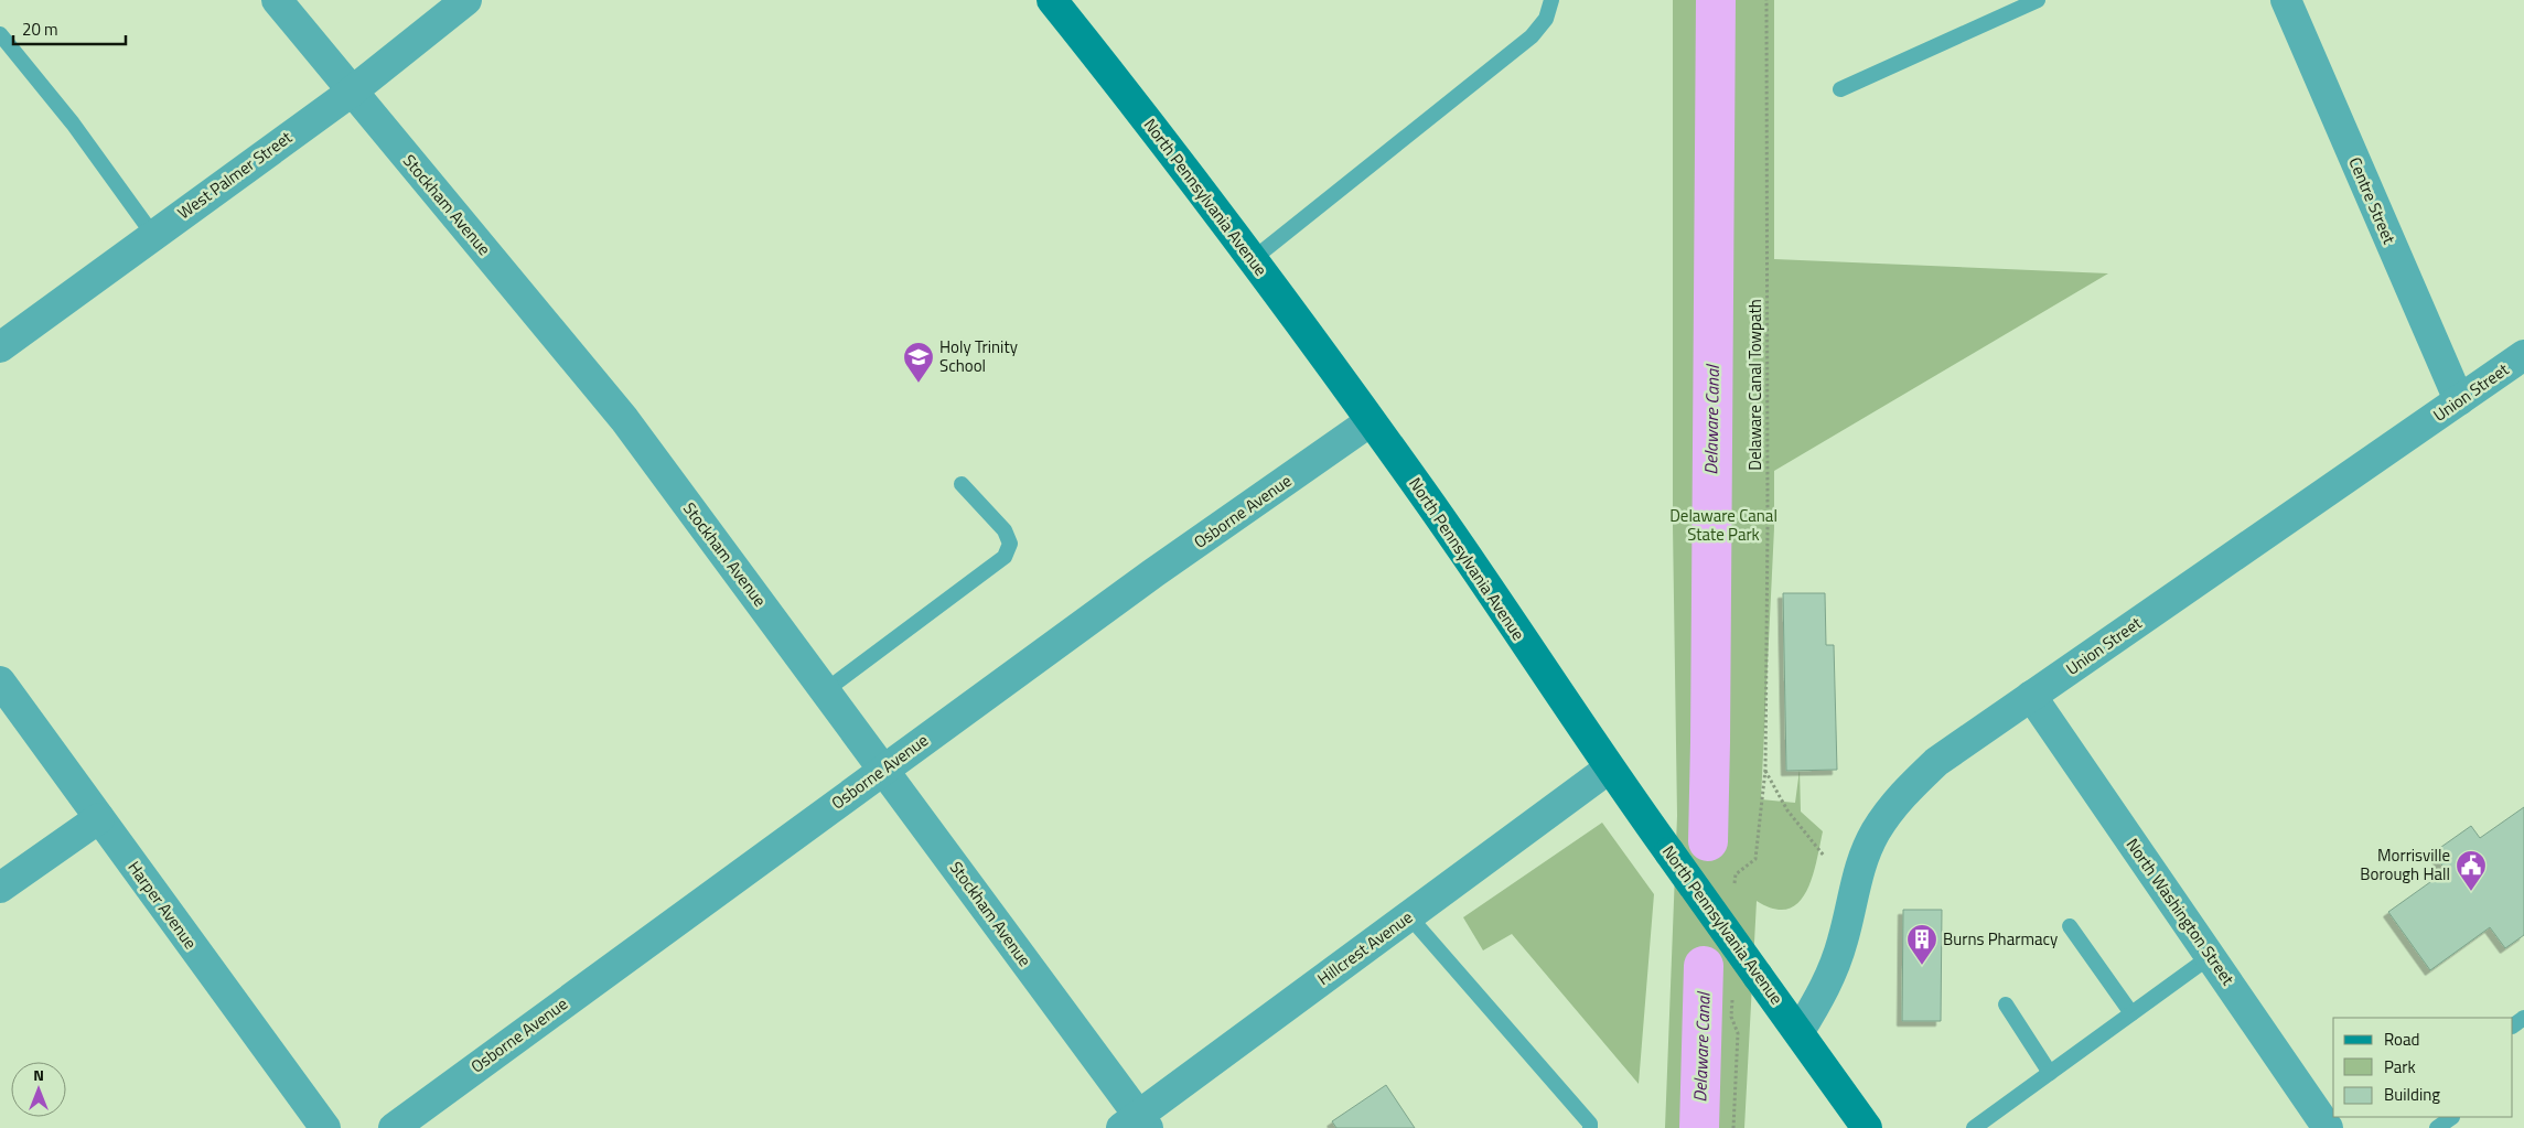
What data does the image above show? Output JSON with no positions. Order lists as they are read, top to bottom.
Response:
{
  "streets": {
    "main road": ["North Pennsylvania Avenue"],
    "street": [
      "West Palmer Street",
      "Centre Street",
      "Stockham Avenue",
      "Union Street",
      "Osborne Avenue",
      "Harper Avenue",
      "North Washington Street",
      "Hillcrest Avenue"
    ],
    "path": ["Delaware Canal Towpath"]
  },
  "crossings": [
    ["West Palmer Street", "Stockham Avenue"],
    ["North Pennsylvania Avenue", "Union Street"],
    ["North Pennsylvania Avenue", "Osborne Avenue"],
    ["North Pennsylvania Avenue", "Hillcrest Avenue"],
    ["Centre Street", "Union Street"],
    ["Stockham Avenue", "Osborne Avenue"],
    ["Stockham Avenue", "Hillcrest Avenue"],
    ["Union Street", "North Washington Street"]
  ],
  "water": ["Delaware Canal"],
  "parks": ["Delaware Canal State Park"],
  "places": {
    "school or university": ["Holy Trinity School"],
    "public building": ["Morrisville Borough Hall"],
    "building": ["Burns Pharmacy"]
  },
  "legend": ["Road", "Park", "Building"],
  "scale_bar": "20 m",
  "north": "top"
}
